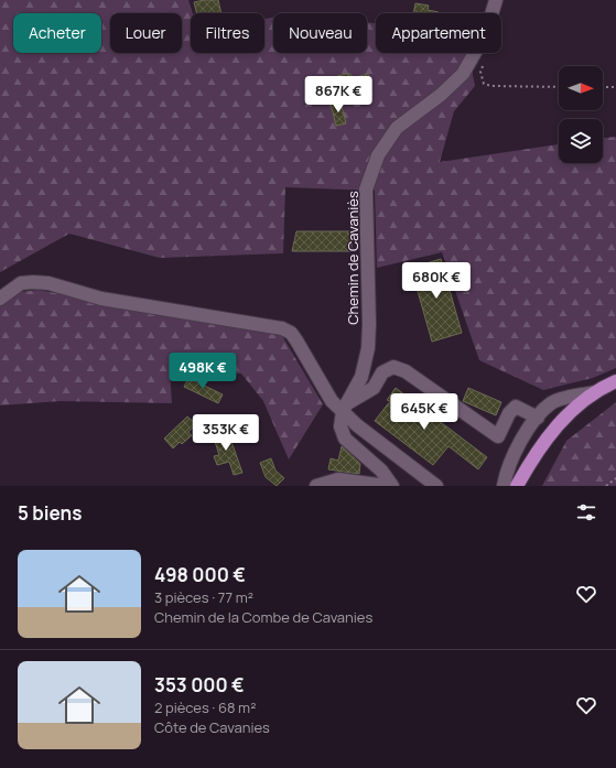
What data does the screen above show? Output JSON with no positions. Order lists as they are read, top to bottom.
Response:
{
  "streets": {
    "street": ["Chemin de Cavaniès"]
  },
  "north": "right",
  "page": {
    "chip": [
      "Acheter",
      "Louer",
      "Filtres",
      "Nouveau",
      "Appartement"
    ],
    "price": [
      "867K €",
      "680K €",
      "498K €",
      "645K €",
      "353K €"
    ],
    "heading": "5 biens",
    "list": [
      {
        "name": "498 000 €",
        "note": "3 pièces · 77 m² · Chemin de la Combe de Cavanies"
      },
      {
        "name": "353 000 €",
        "note": "2 pièces · 68 m² · Côte de Cavanies"
      }
    ]
  }
}
